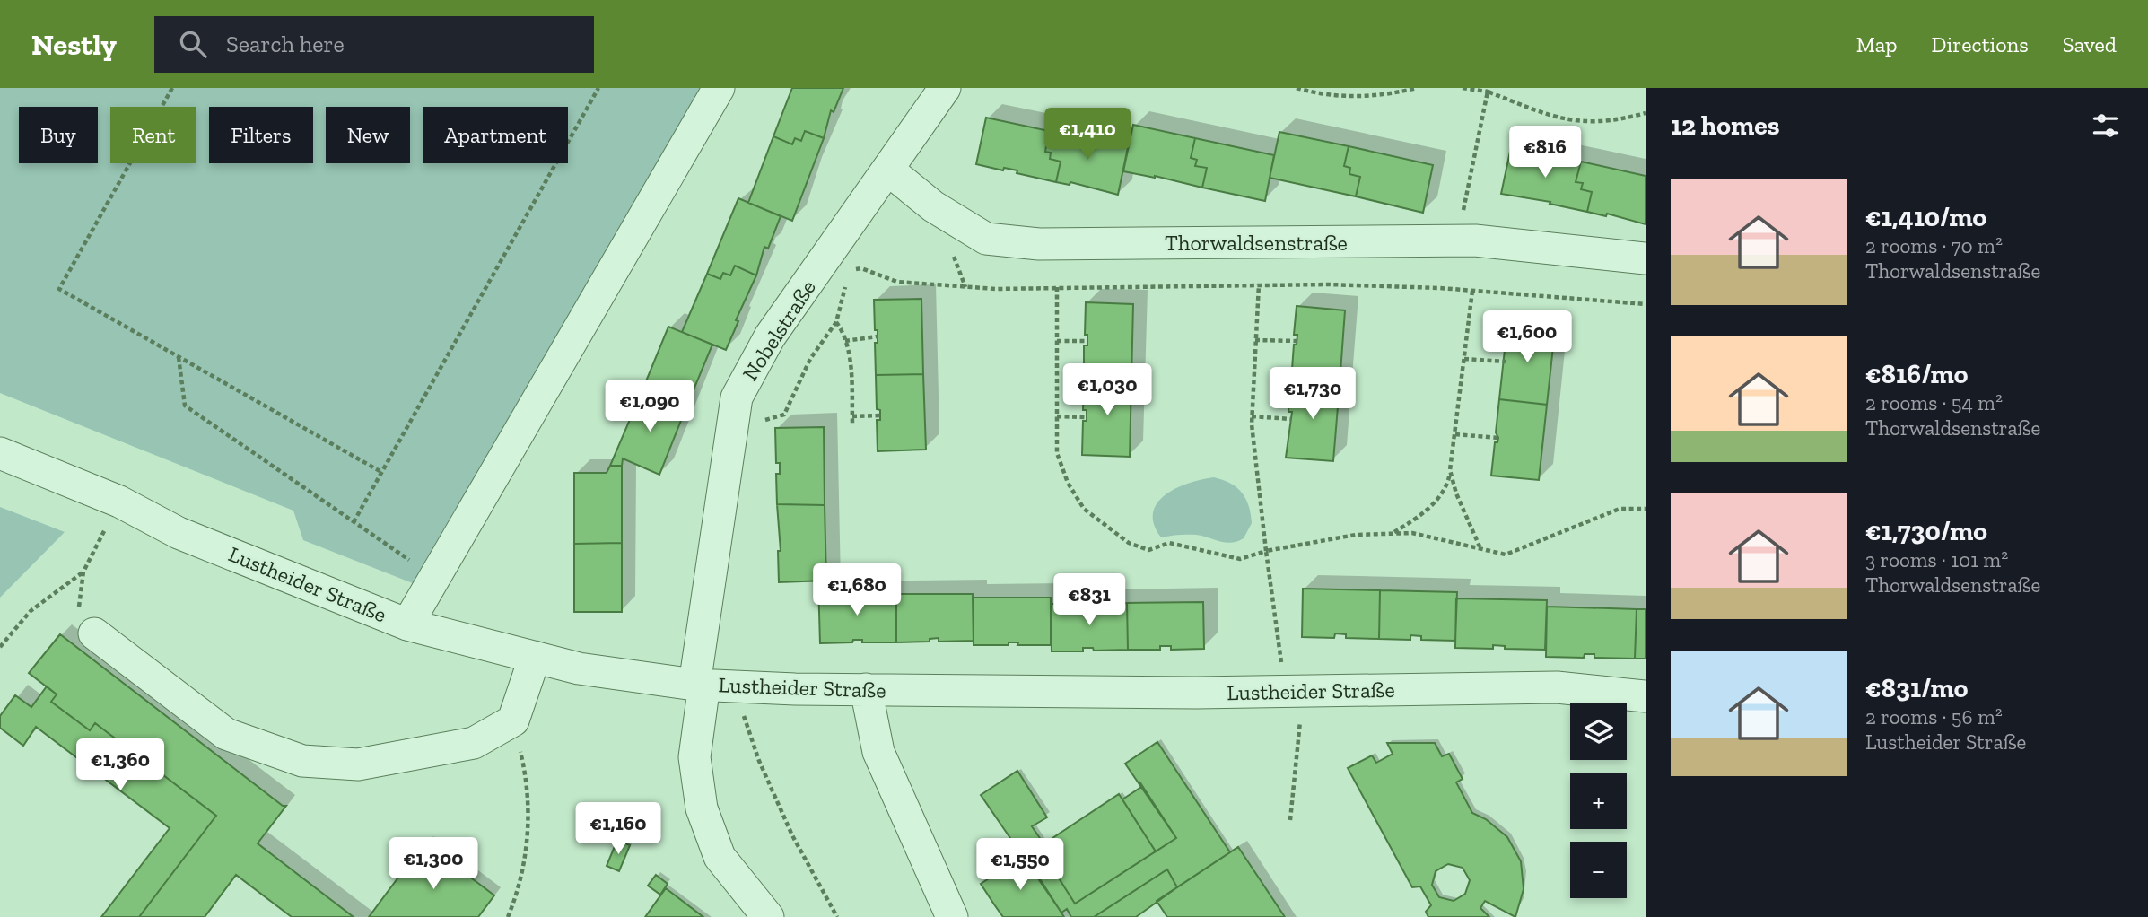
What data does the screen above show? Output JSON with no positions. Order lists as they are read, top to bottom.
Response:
{
  "streets": {
    "street": ["Thorwaldsenstraße", "Nobelstraße", "Lustheider Straße"]
  },
  "crossings": [
    ["Thorwaldsenstraße", "Nobelstraße"],
    ["Nobelstraße", "Lustheider Straße"]
  ],
  "page": {
    "header": "Nestly",
    "search": "Search here",
    "nav": ["Map", "Directions", "Saved"],
    "heading": "12 homes",
    "chip": [
      "Buy",
      "Rent",
      "Filters",
      "New",
      "Apartment"
    ],
    "price": [
      "€1,410",
      "€816",
      "€1,600",
      "€1,030",
      "€1,730",
      "€1,090",
      "€1,680",
      "€831",
      "€1,360",
      "€1,160",
      "€1,300",
      "€1,550"
    ],
    "list": [
      {
        "name": "€1,410/mo",
        "note": "2 rooms · 70 m² · Thorwaldsenstraße"
      },
      {
        "name": "€816/mo",
        "note": "2 rooms · 54 m² · Thorwaldsenstraße"
      },
      {
        "name": "€1,730/mo",
        "note": "3 rooms · 101 m² · Thorwaldsenstraße"
      },
      {
        "name": "€831/mo",
        "note": "2 rooms · 56 m² · Lustheider Straße"
      }
    ],
    "map_buttons": ["+", "−"]
  }
}
